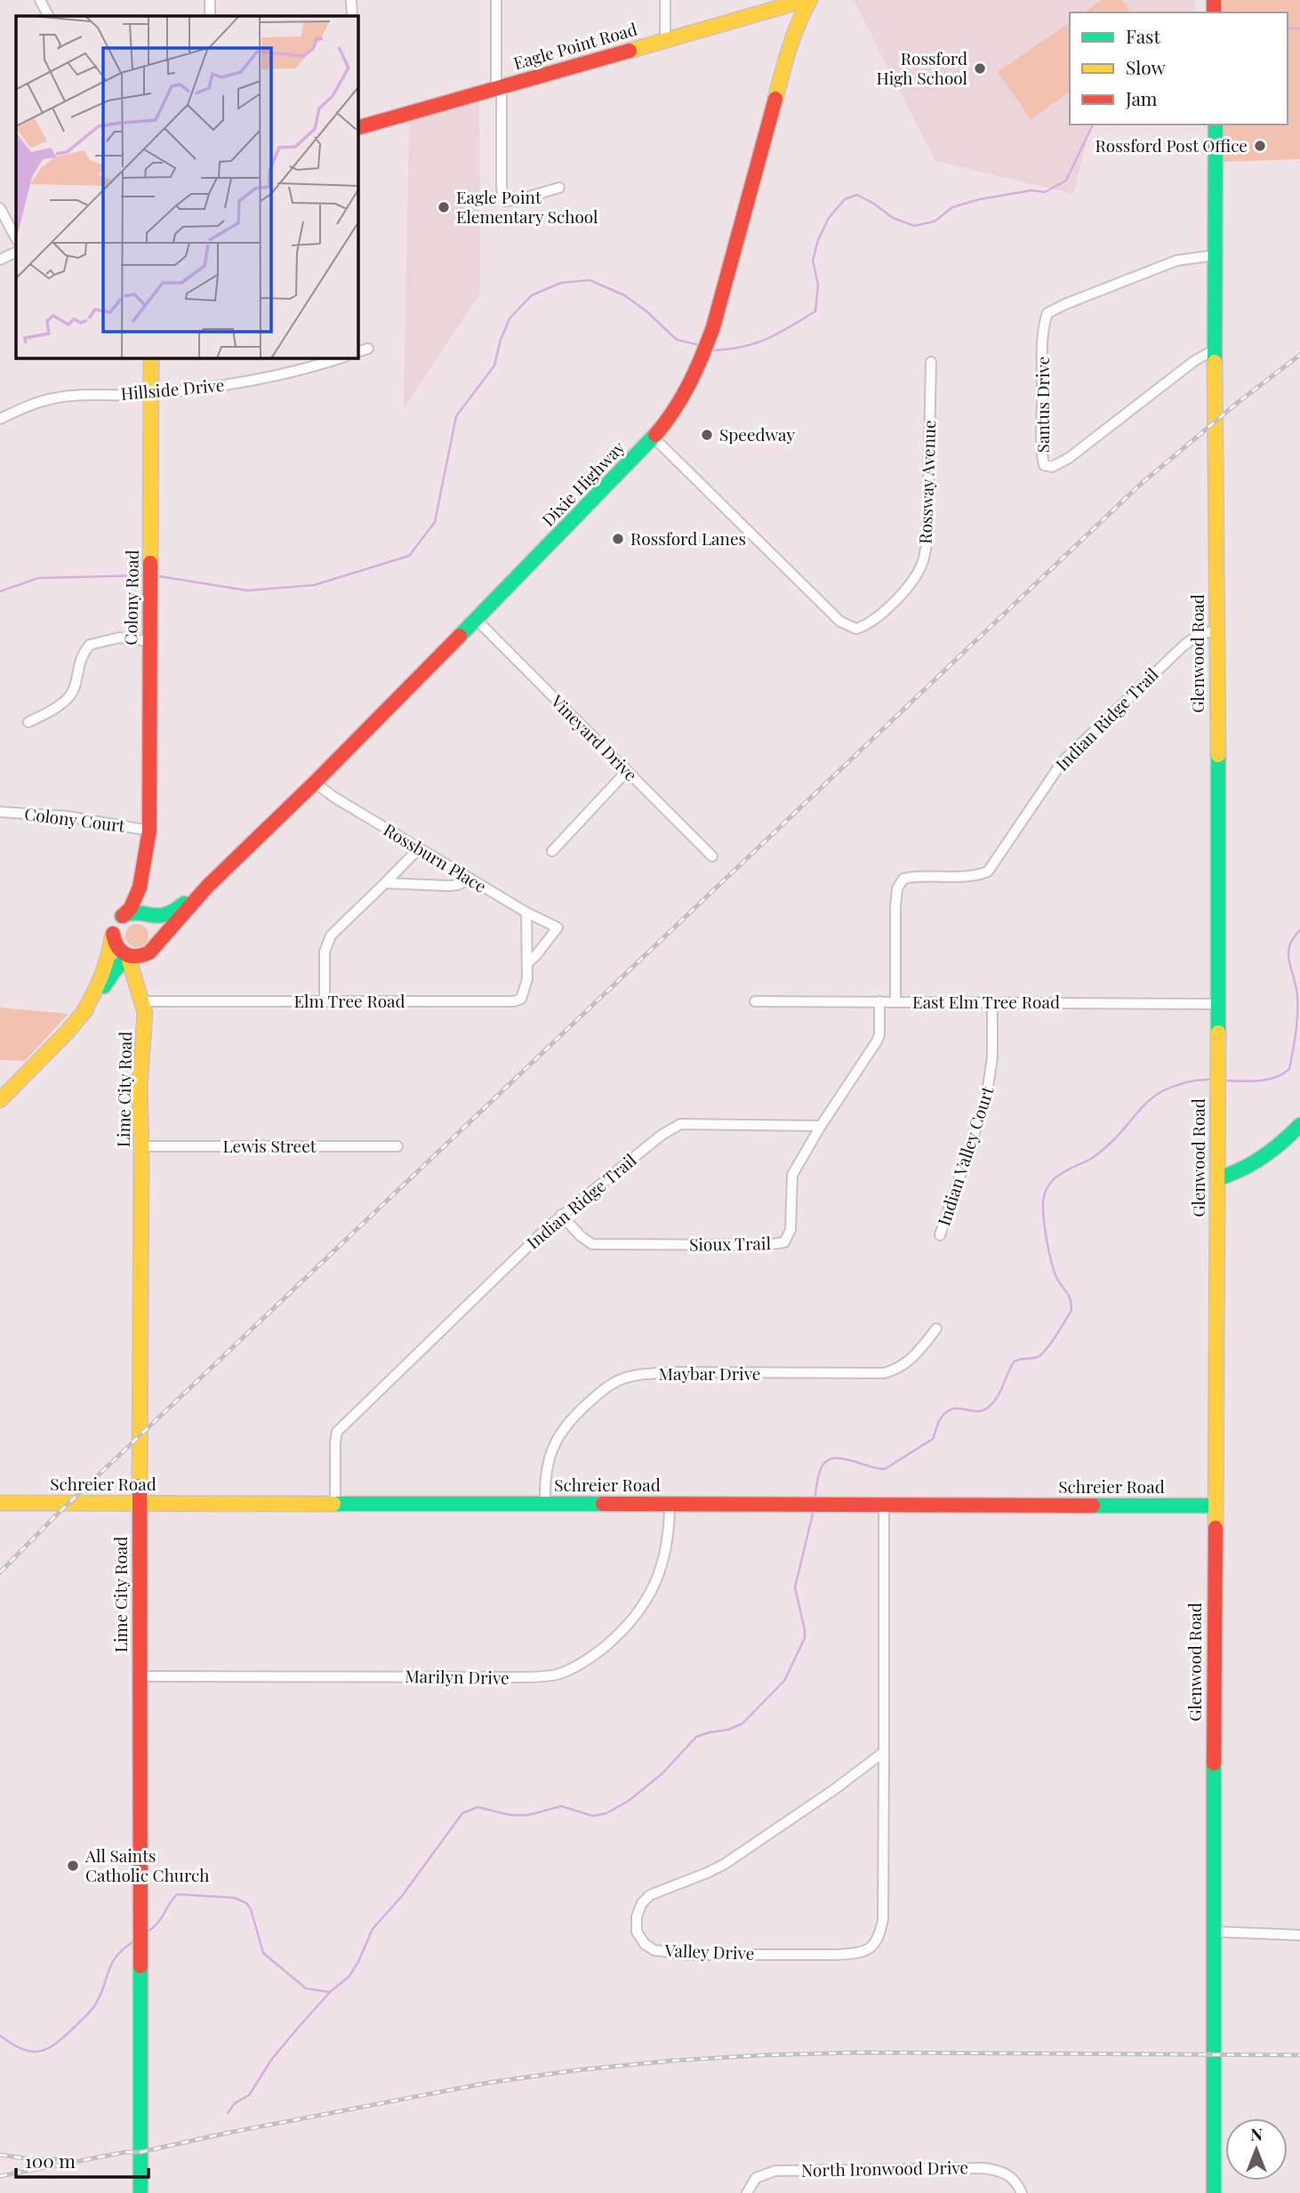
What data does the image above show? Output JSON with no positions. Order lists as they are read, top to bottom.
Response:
{
  "streets": {
    "street": [
      "Eagle Point Road",
      "Hillside Drive",
      "Santus Drive",
      "Rossway Avenue",
      "Dixie Highway",
      "Colony Road",
      "Glenwood Road",
      "Indian Ridge Trail",
      "Vineyard Drive",
      "Colony Court",
      "Rossburn Place",
      "Elm Tree Road",
      "East Elm Tree Road",
      "Lime City Road",
      "Lewis Street",
      "Indian Valley Court",
      "Sioux Trail",
      "Maybar Drive",
      "Schreier Road",
      "Marilyn Drive",
      "Valley Drive",
      "North Ironwood Drive"
    ]
  },
  "crossings": [
    ["Hillside Drive", "Colony Road"],
    ["Santus Drive", "Glenwood Road"],
    ["Rossway Avenue", "Dixie Highway"],
    ["Dixie Highway", "Colony Road"],
    ["Dixie Highway", "Vineyard Drive"],
    ["Dixie Highway", "Rossburn Place"],
    ["Dixie Highway", "Lime City Road"],
    ["Colony Road", "Colony Court"],
    ["Colony Road", "Lime City Road"],
    ["Glenwood Road", "Indian Ridge Trail"],
    ["Glenwood Road", "East Elm Tree Road"],
    ["Glenwood Road", "Schreier Road"],
    ["Indian Ridge Trail", "East Elm Tree Road"],
    ["Indian Ridge Trail", "Sioux Trail"],
    ["Indian Ridge Trail", "Schreier Road"],
    ["Rossburn Place", "Elm Tree Road"],
    ["Elm Tree Road", "Lime City Road"],
    ["East Elm Tree Road", "Indian Valley Court"],
    ["Lime City Road", "Lewis Street"],
    ["Lime City Road", "Schreier Road"],
    ["Lime City Road", "Marilyn Drive"],
    ["Maybar Drive", "Schreier Road"],
    ["Schreier Road", "Marilyn Drive"],
    ["Schreier Road", "Valley Drive"]
  ],
  "places": [
    "Rossford High School",
    "Rossford Post Office",
    "Eagle Point Elementary School",
    "Speedway",
    "Rossford Lanes",
    "All Saints Catholic Church"
  ],
  "legend": ["Fast", "Slow", "Jam"],
  "scale_bar": "100 m",
  "north": "top"
}
